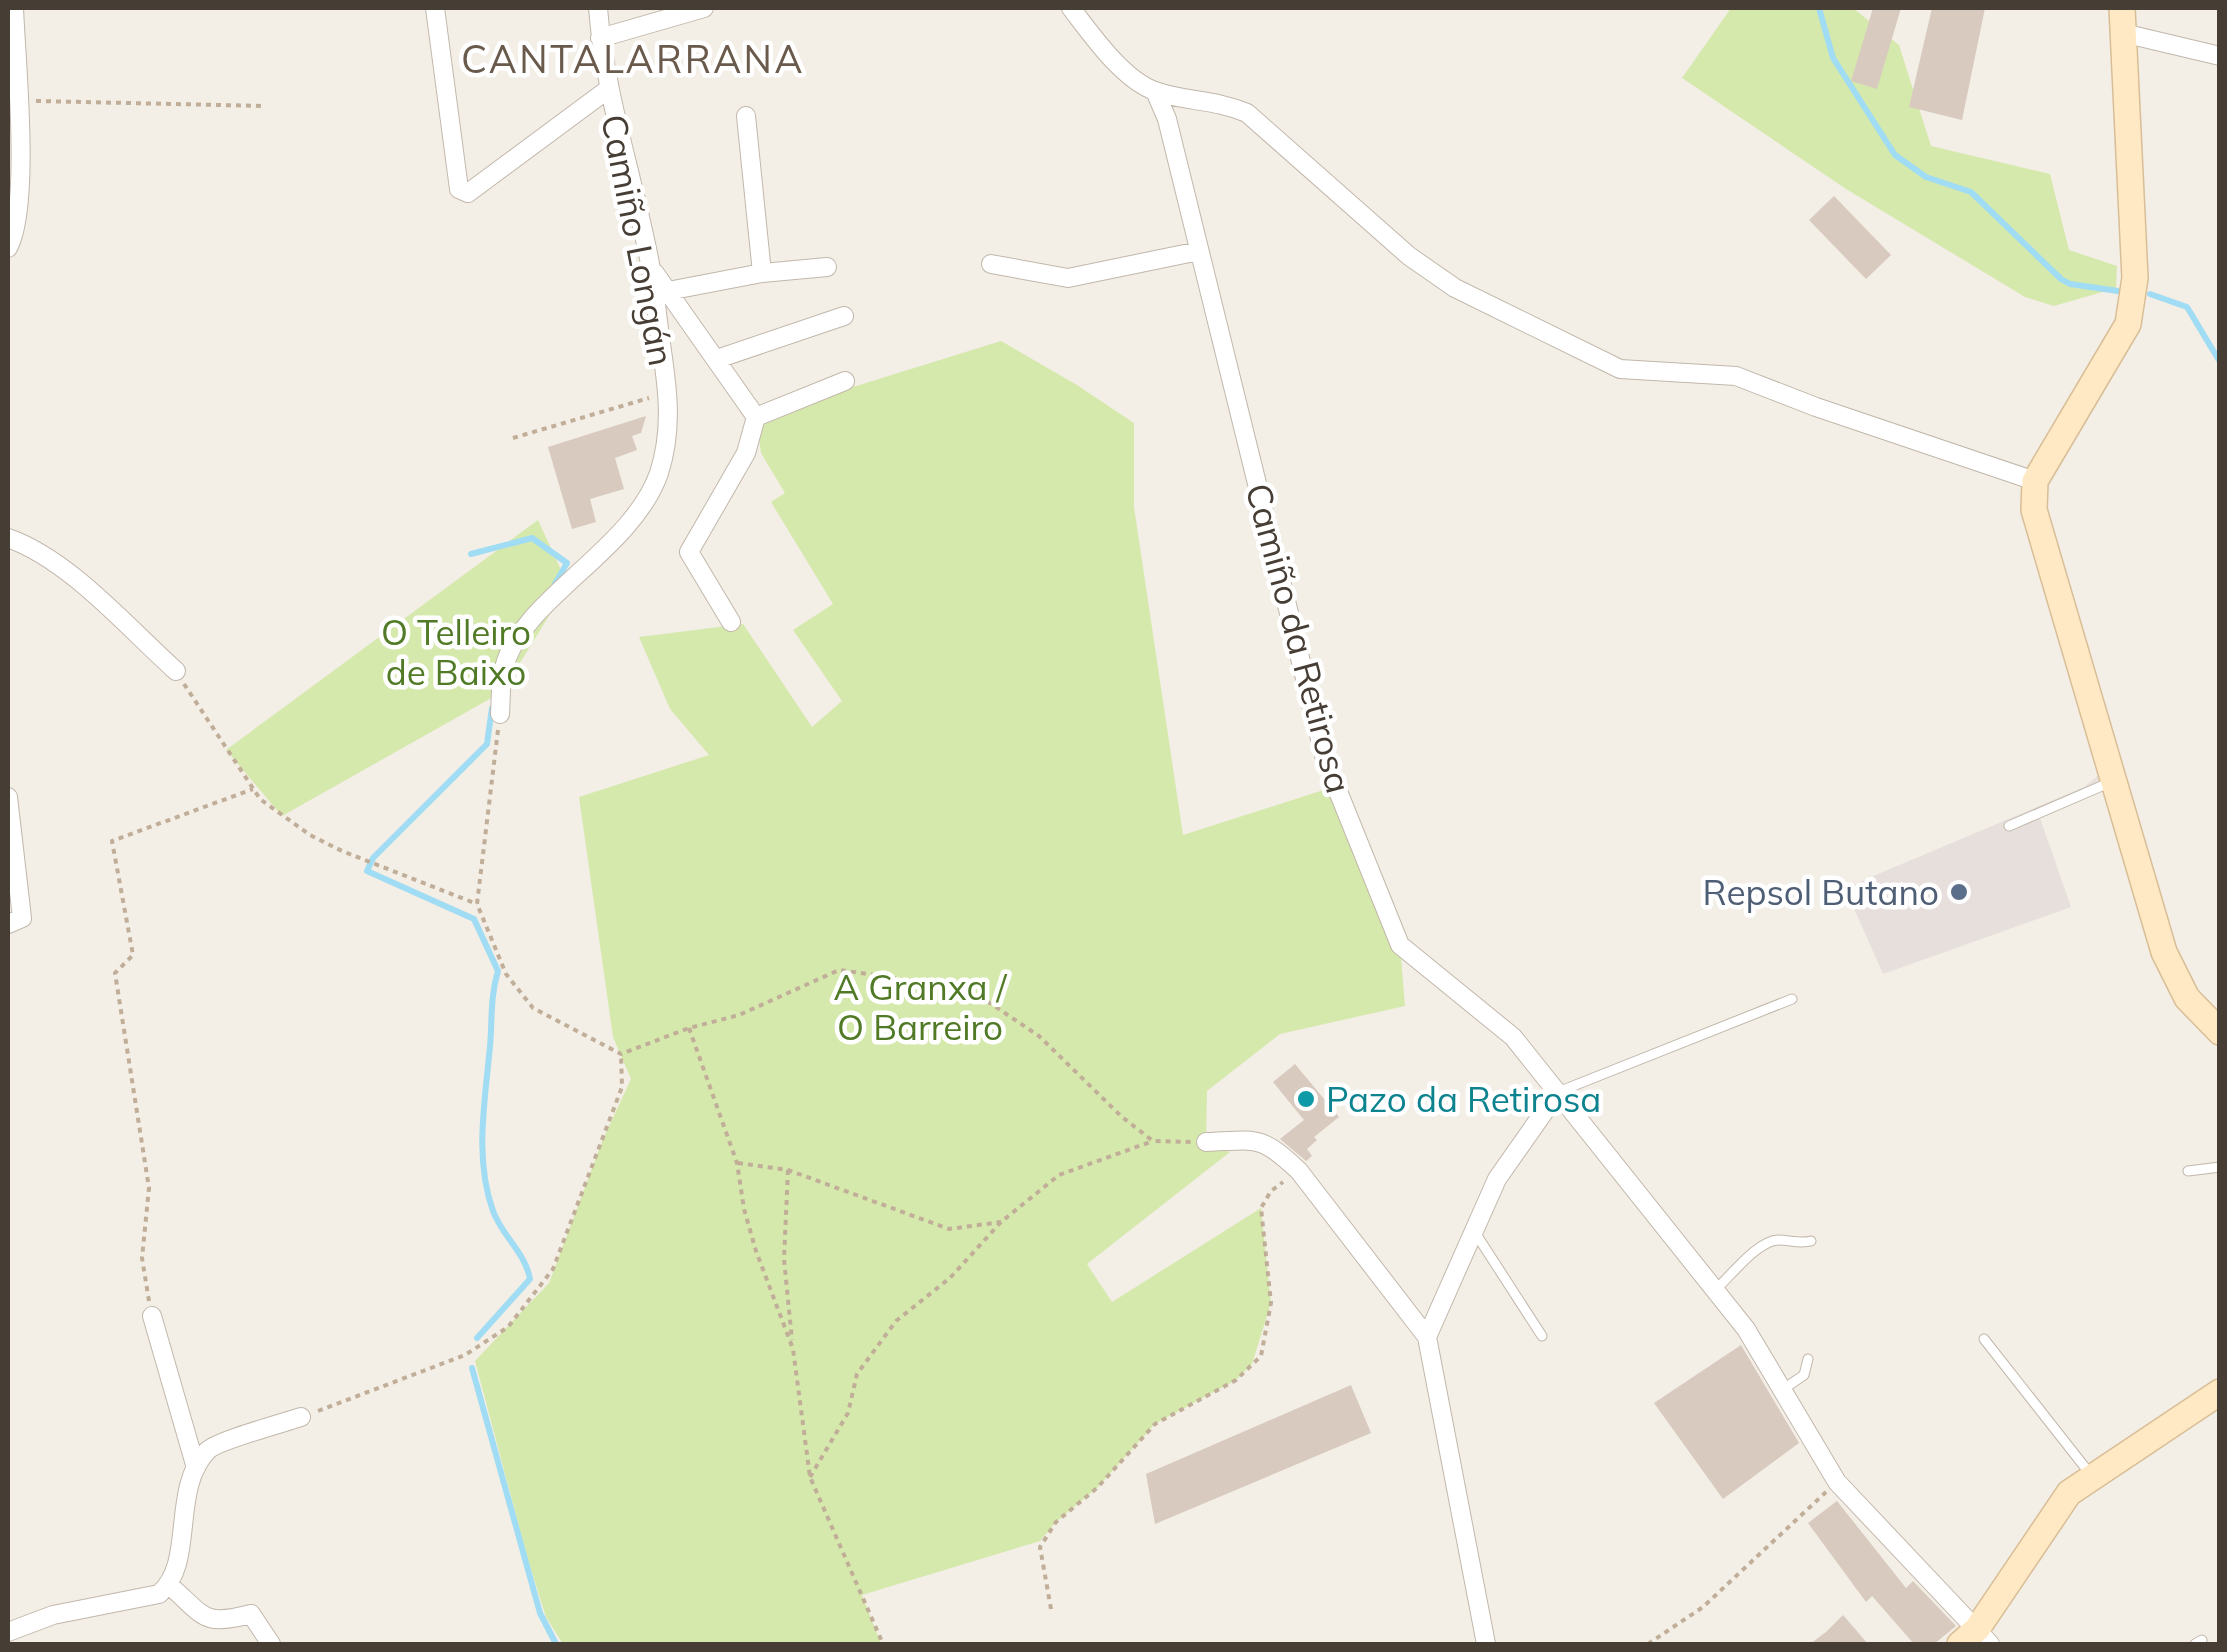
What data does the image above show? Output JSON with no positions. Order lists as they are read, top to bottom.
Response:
{
  "streets": {
    "street": ["Camiño Longán", "Camiño da Retirosa"]
  },
  "districts": ["CANTALARRANA"],
  "parks": ["O Telleiro de Baixo", "A Granxa / O Barreiro"],
  "places": ["Repsol Butano", "Pazo da Retirosa"]
}
